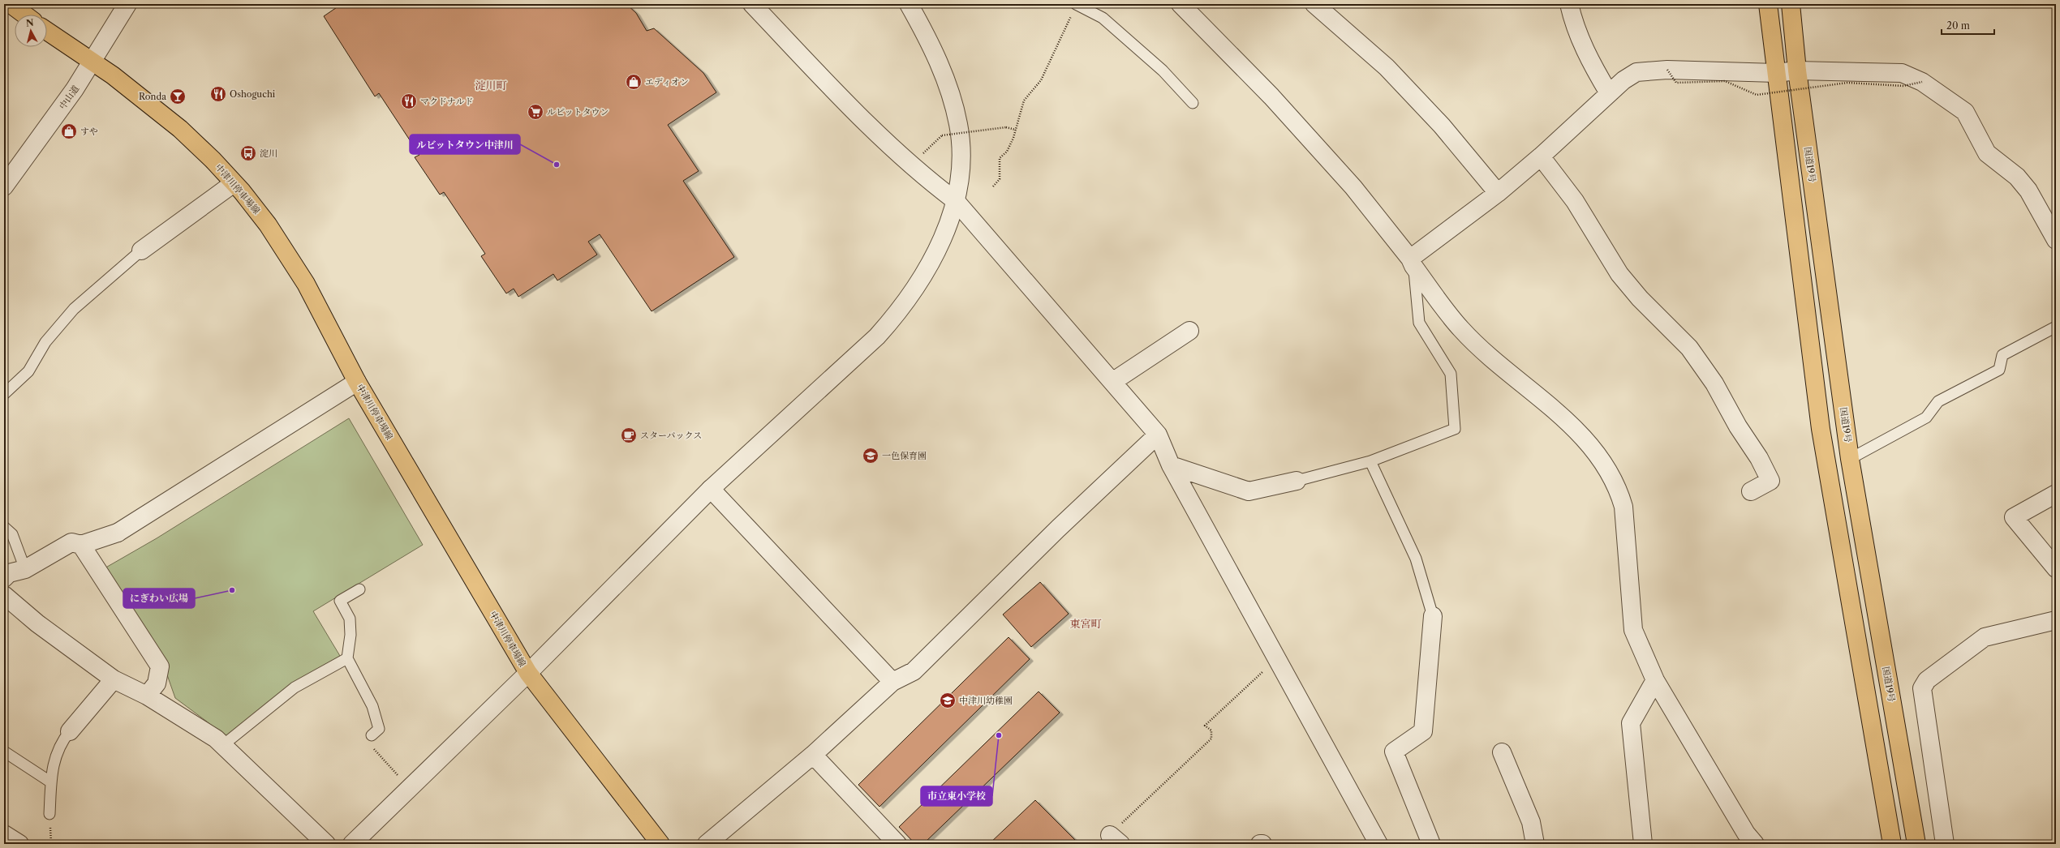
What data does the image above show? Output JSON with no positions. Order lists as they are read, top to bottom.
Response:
{
  "streets": {
    "main road": ["国道19号", "中津川停車場線"],
    "street": ["中山道"]
  },
  "crossings": [
    ["中山道", "中津川停車場線"]
  ],
  "districts": ["淀川町", "東宮町"],
  "places": {
    "shop": ["エディオン", "すや"],
    "restaurant": ["Oshoguchi", "マクドナルド"],
    "bar": ["Ronda"],
    "supermarket": ["ルビットタウン"],
    "bus stop": ["淀川"],
    "other": ["ルビットタウン中津川", "にぎわい広場", "市立東小学校"],
    "cafe": ["スターバックス"],
    "school or university": ["一色保育園", "中津川幼稚園"]
  },
  "scale_bar": "20 m",
  "north": "top"
}
